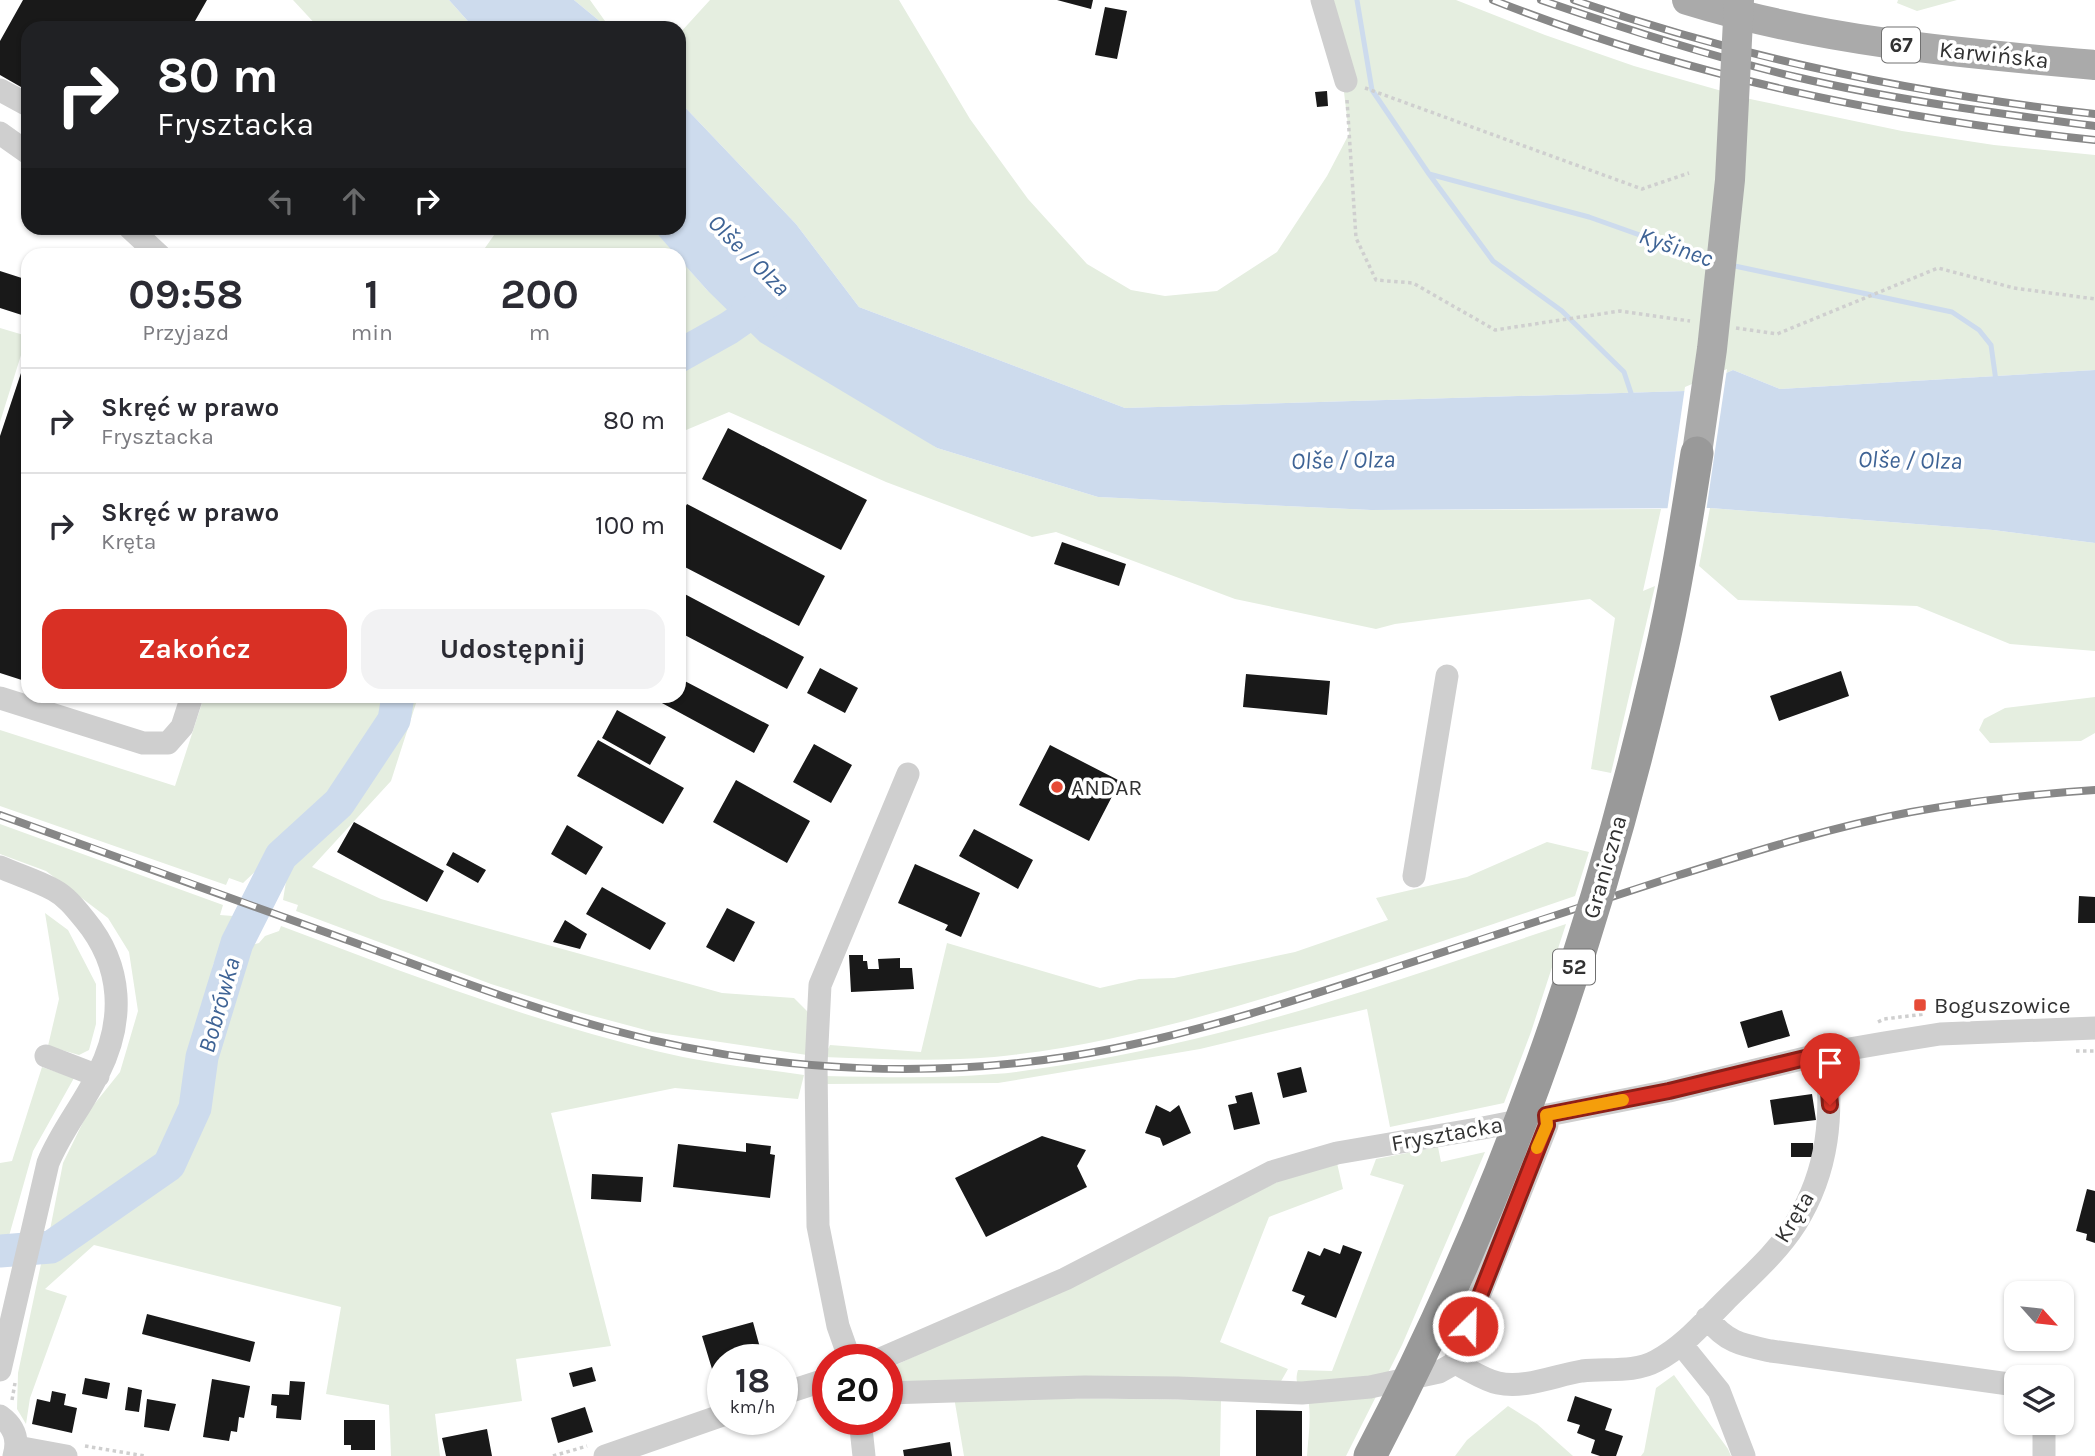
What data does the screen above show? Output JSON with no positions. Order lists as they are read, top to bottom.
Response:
{
  "streets": {
    "highway": ["Graniczna", "52"],
    "main road": ["67", "Karwińska"],
    "street": ["Frysztacka", "Kręta"]
  },
  "crossings": [
    ["Frysztacka", "Kręta"]
  ],
  "water": ["Kyšinec", "Olše / Olza", "Bobrówka"],
  "places": {
    "other": ["ANDAR"],
    "transit": ["Boguszowice"]
  },
  "north": "bottom right",
  "page": {
    "turn": ["80 m", "Frysztacka"],
    "eta": [
      "09:58",
      "Przyjazd",
      "1",
      "min",
      "200",
      "m"
    ],
    "list": [
      {
        "name": "Skręć w prawo",
        "note": "Frysztacka",
        "value": "80 m"
      },
      {
        "name": "Skręć w prawo",
        "note": "Kręta",
        "value": "100 m"
      }
    ],
    "buttons": ["Zakończ", "Udostępnij"],
    "speed": "18 km/h",
    "limit": "20"
  }
}
